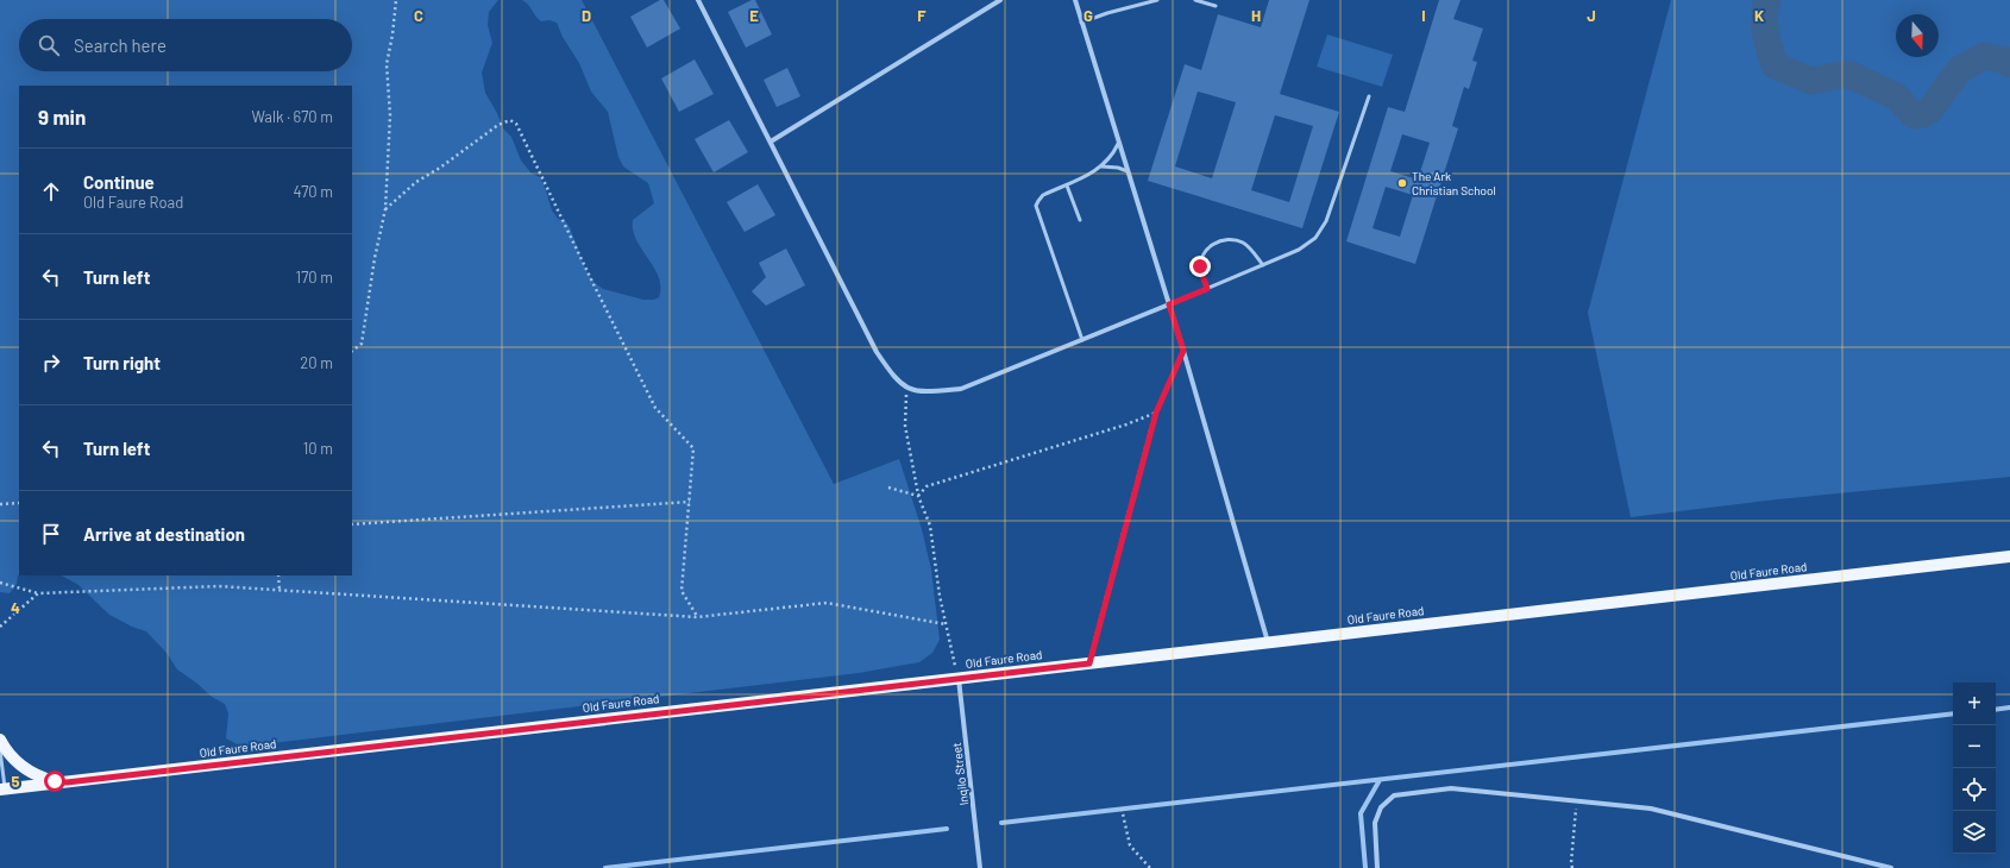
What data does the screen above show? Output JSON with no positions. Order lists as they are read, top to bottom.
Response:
{
  "streets": {
    "main road": ["Old Faure Road"],
    "street": ["Inqilo Street"]
  },
  "crossings": [
    ["Old Faure Road", "Inqilo Street"]
  ],
  "places": ["The Ark Christian School"],
  "north": "bottom",
  "page": {
    "search": "Search here",
    "heading": ["9 min", "Walk · 670 m"],
    "list": [
      ["Continue", "Old Faure Road", "470 m"],
      ["Turn left", "170 m"],
      ["Turn right", "20 m"],
      ["Turn left", "10 m"],
      "Arrive at destination"
    ],
    "map_buttons": ["+", "−"]
  },
  "grid": {
    "columns": [
      "C",
      "D",
      "E",
      "F",
      "G",
      "H",
      "I",
      "J",
      "K"
    ],
    "rows": ["4", "5"]
  }
}
